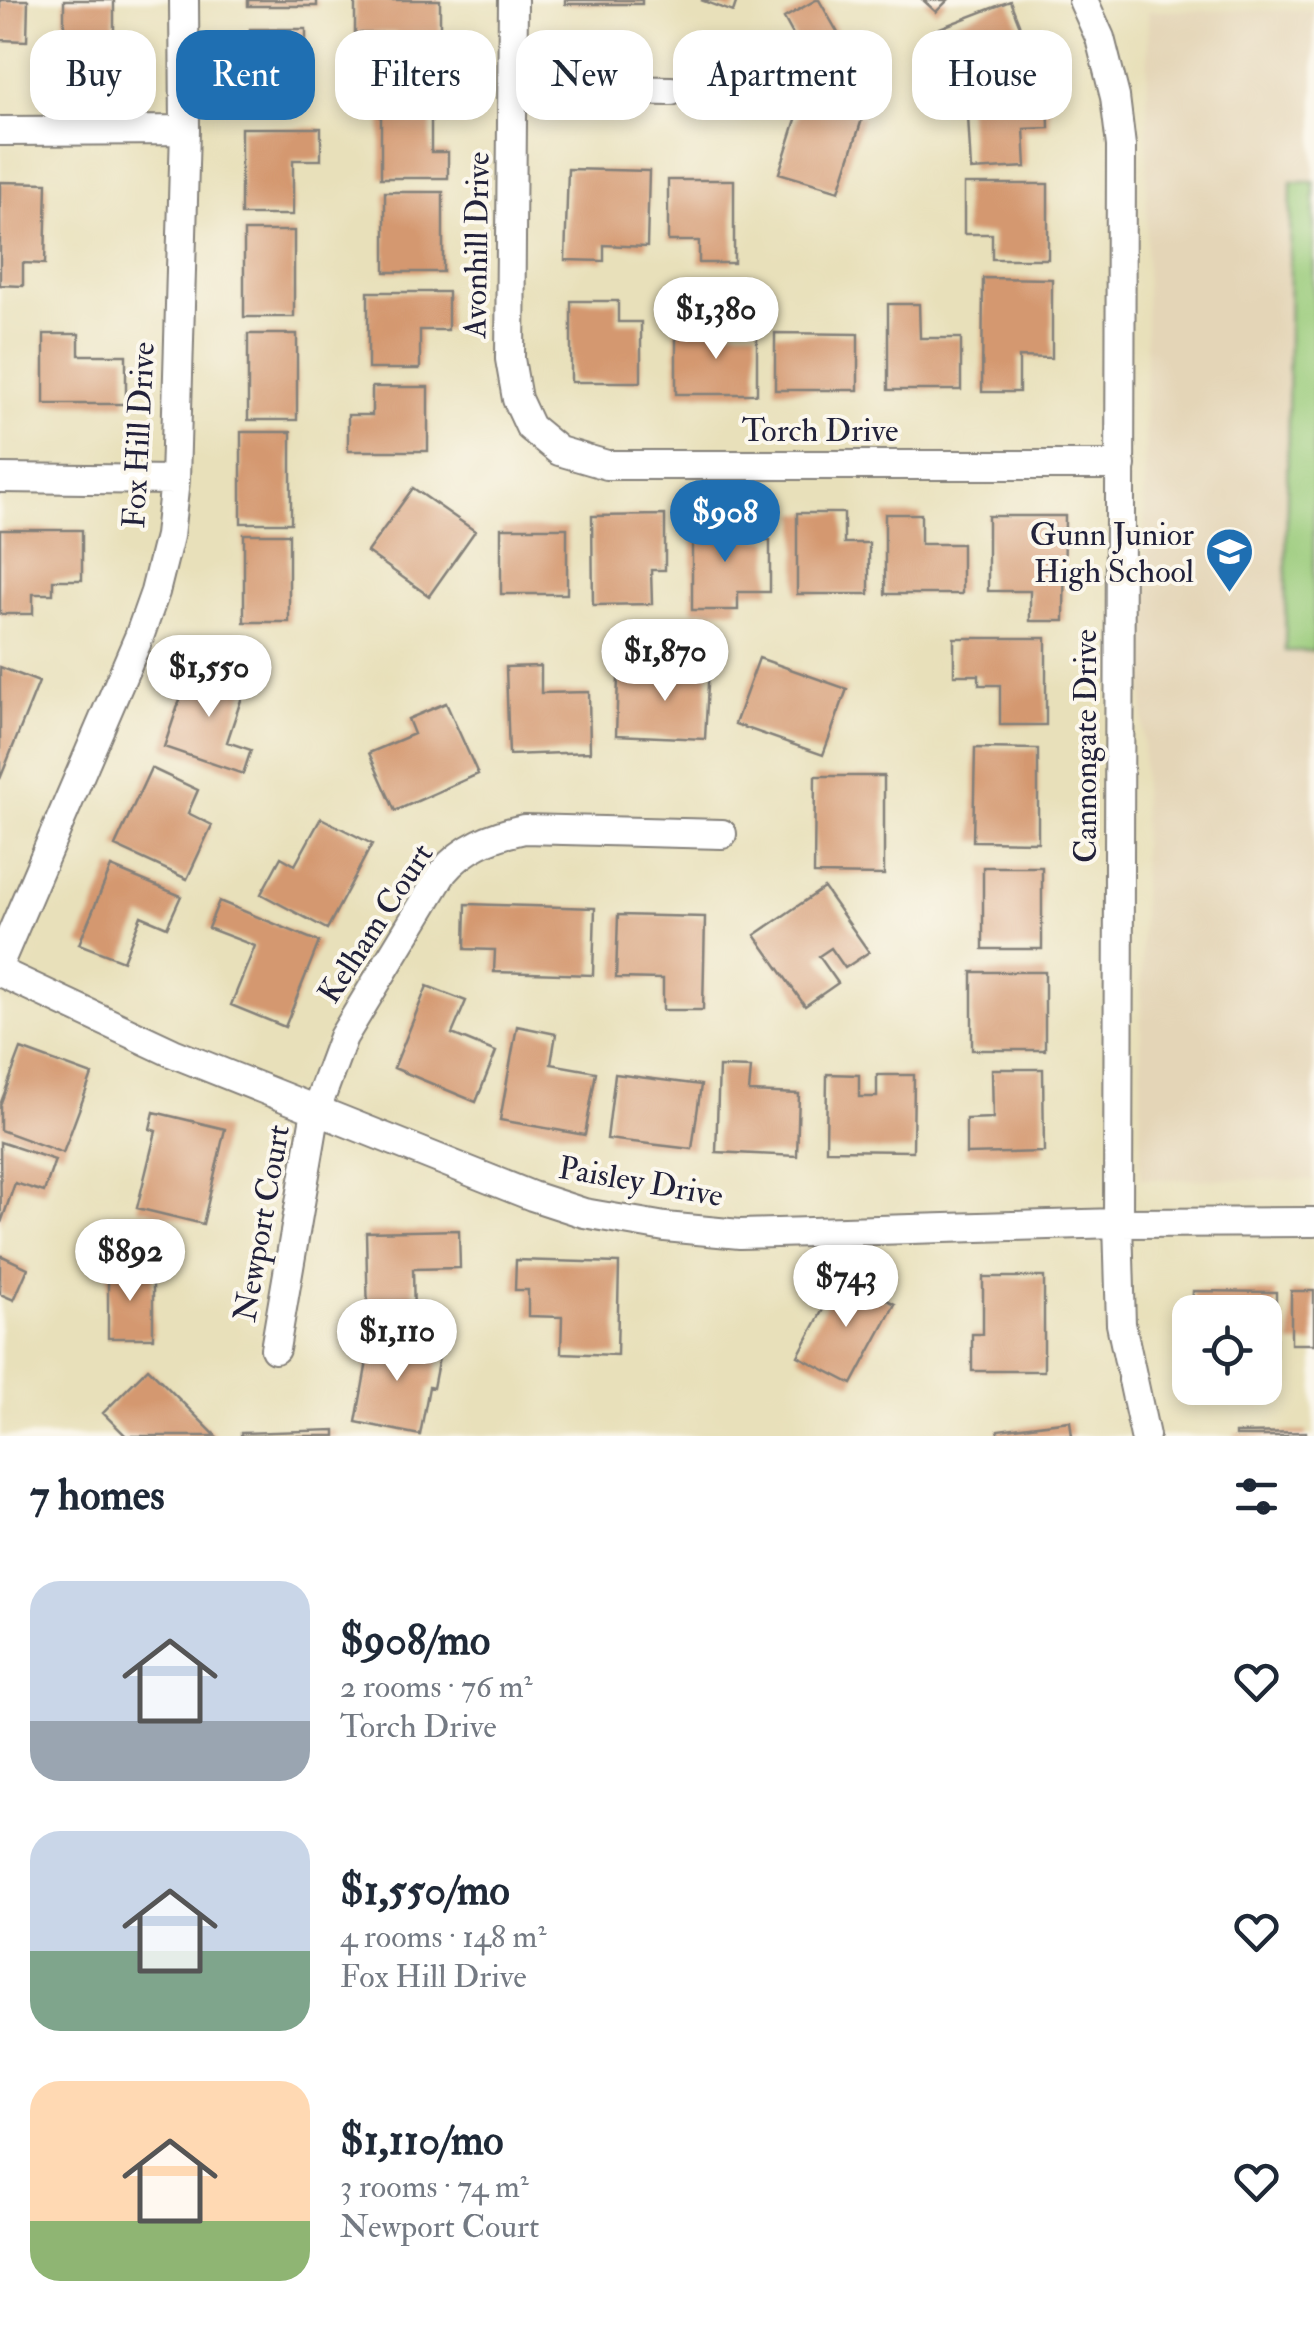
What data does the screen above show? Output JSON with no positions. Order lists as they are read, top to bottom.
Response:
{
  "streets": {
    "street": [
      "Avonhill Drive",
      "Torch Drive",
      "Fox Hill Drive",
      "Cannongate Drive",
      "Kelham Court",
      "Paisley Drive",
      "Newport Court"
    ]
  },
  "crossings": [
    ["Avonhill Drive", "Torch Drive"],
    ["Torch Drive", "Cannongate Drive"],
    ["Cannongate Drive", "Paisley Drive"],
    ["Kelham Court", "Paisley Drive"],
    ["Kelham Court", "Newport Court"],
    ["Paisley Drive", "Newport Court"]
  ],
  "places": {
    "school or university": ["Gunn Junior High School"]
  },
  "page": {
    "chip": [
      "Buy",
      "Rent",
      "Filters",
      "New",
      "Apartment",
      "House"
    ],
    "price": [
      "$1,380",
      "$908",
      "$1,870",
      "$1,550",
      "$892",
      "$743",
      "$1,110"
    ],
    "heading": "7 homes",
    "list": [
      {
        "name": "$908/mo",
        "note": "2 rooms · 76 m² · Torch Drive"
      },
      {
        "name": "$1,550/mo",
        "note": "4 rooms · 148 m² · Fox Hill Drive"
      },
      {
        "name": "$1,110/mo",
        "note": "3 rooms · 74 m² · Newport Court"
      }
    ]
  }
}
